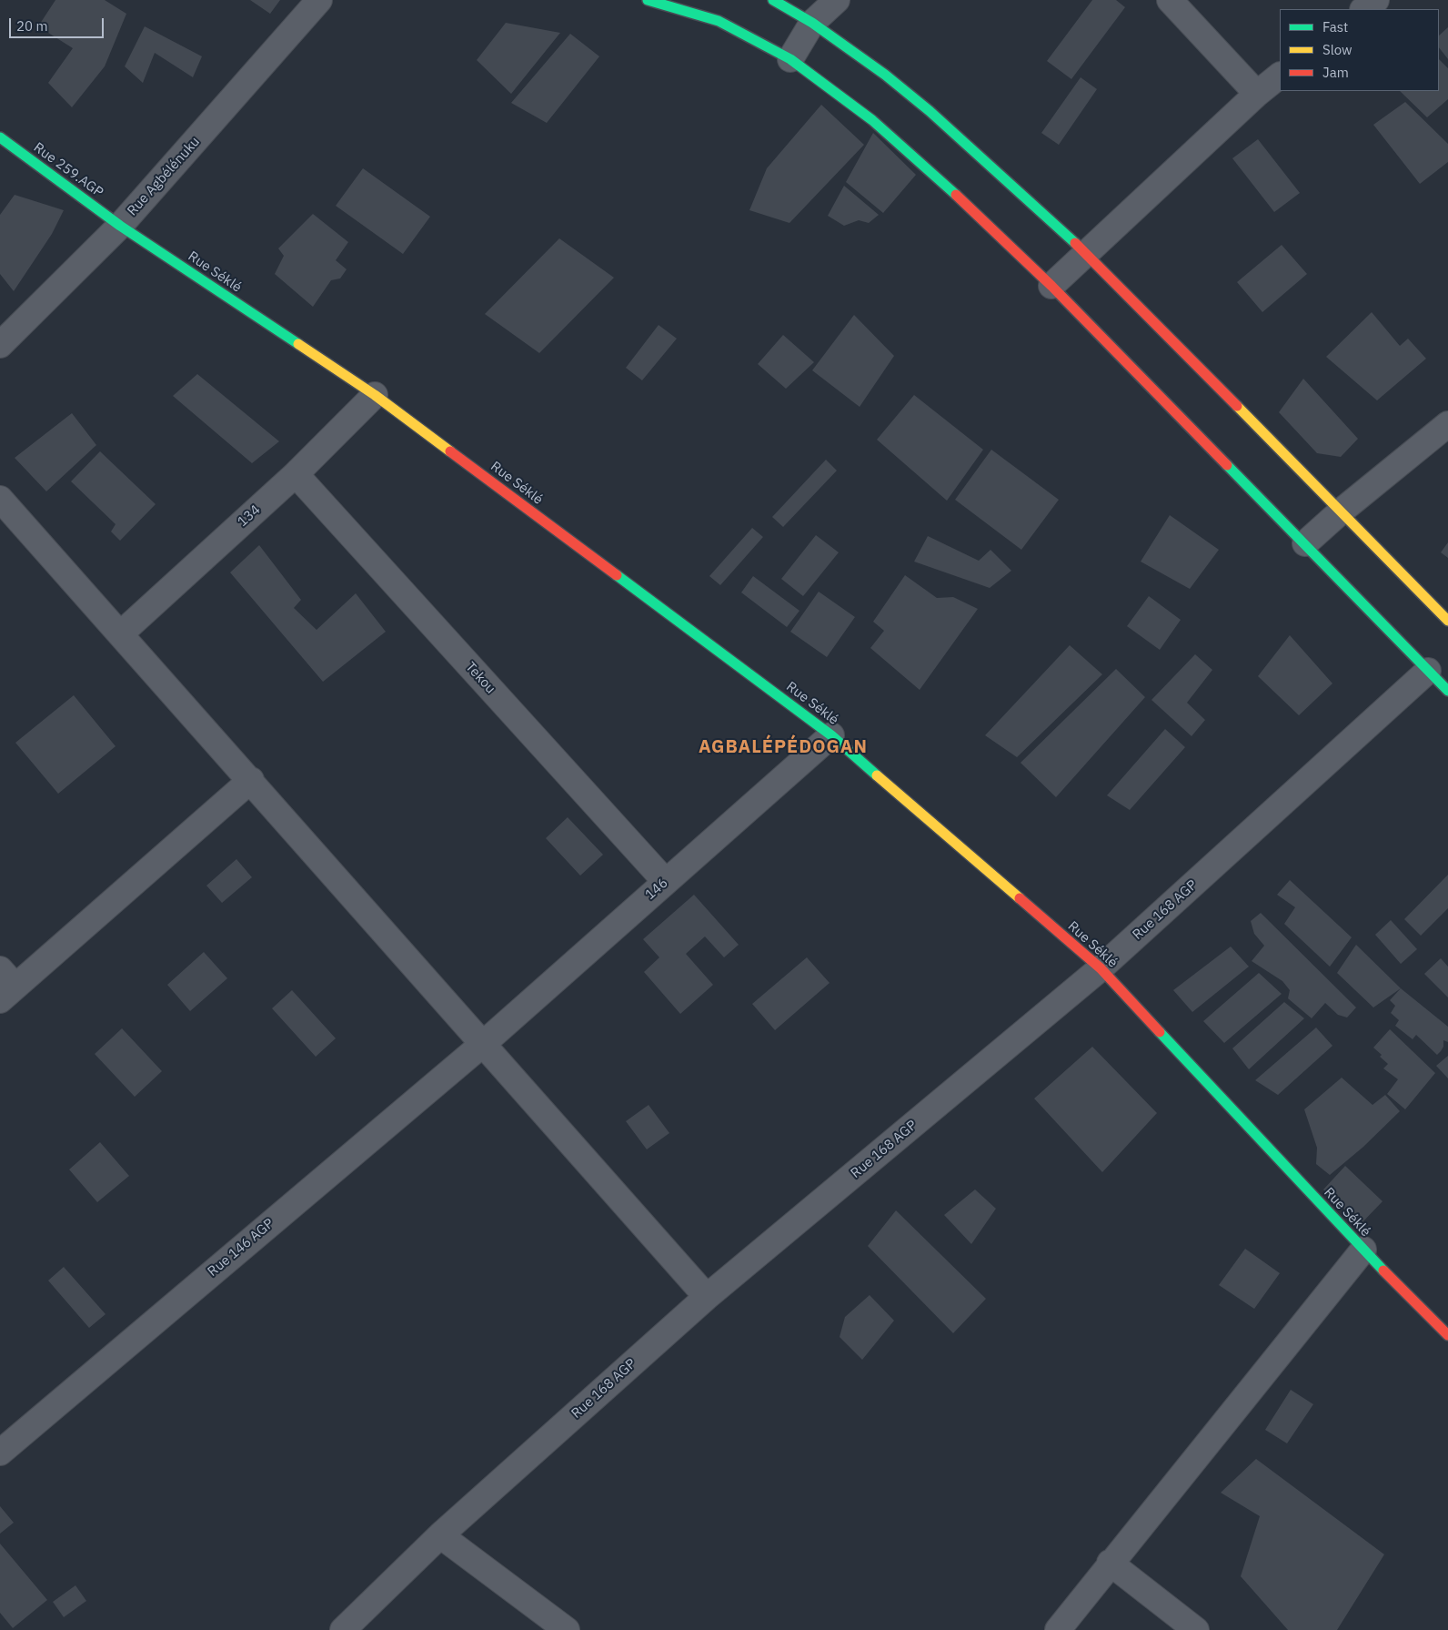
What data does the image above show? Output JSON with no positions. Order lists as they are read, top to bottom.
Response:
{
  "streets": {
    "street": [
      "Rue 259.AGP",
      "Rue Agbélénuku",
      "Rue Séklé",
      "134",
      "Tekou",
      "146",
      "Rue 168 AGP",
      "Rue 146 AGP"
    ]
  },
  "crossings": [
    ["Rue 259.AGP", "Rue Agbélénuku"],
    ["Rue 259.AGP", "Rue Séklé"],
    ["Rue Agbélénuku", "Rue Séklé"],
    ["Rue Séklé", "134"],
    ["Rue Séklé", "146"],
    ["Rue Séklé", "Rue 168 AGP"],
    ["134", "Tekou"],
    ["Tekou", "146"],
    ["146", "Rue 146 AGP"]
  ],
  "districts": ["AGBALÉPÉDOGAN"],
  "legend": ["Fast", "Slow", "Jam"],
  "scale_bar": "20 m"
}
